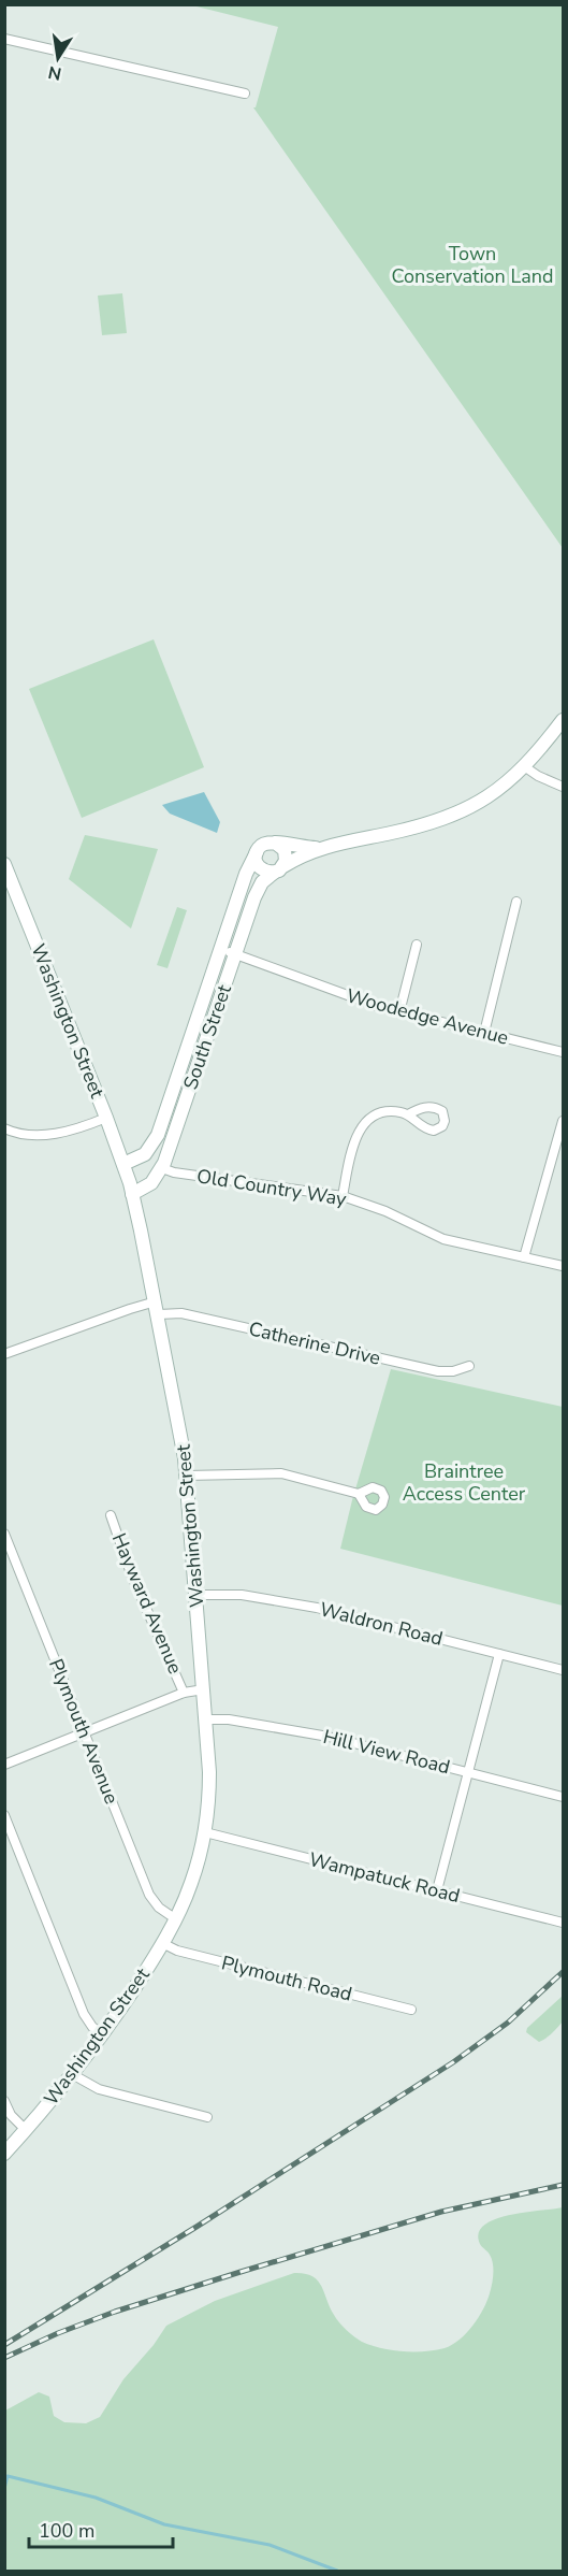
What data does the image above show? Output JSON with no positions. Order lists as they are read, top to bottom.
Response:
{
  "streets": {
    "main road": ["Washington Street", "South Street"],
    "street": [
      "Woodedge Avenue",
      "Old Country Way",
      "Catherine Drive",
      "Hayward Avenue",
      "Waldron Road",
      "Plymouth Avenue",
      "Hill View Road",
      "Wampatuck Road",
      "Plymouth Road"
    ]
  },
  "crossings": [
    ["Woodedge Avenue", "South Street"],
    ["Washington Street", "South Street"],
    ["Washington Street", "Catherine Drive"],
    ["Washington Street", "Waldron Road"],
    ["Washington Street", "Plymouth Avenue"],
    ["Washington Street", "Hill View Road"],
    ["Washington Street", "Wampatuck Road"],
    ["Washington Street", "Plymouth Road"],
    ["South Street", "Old Country Way"]
  ],
  "parks": ["Town Conservation Land", "Braintree Access Center"],
  "scale_bar": "100 m",
  "north": "bottom"
}
